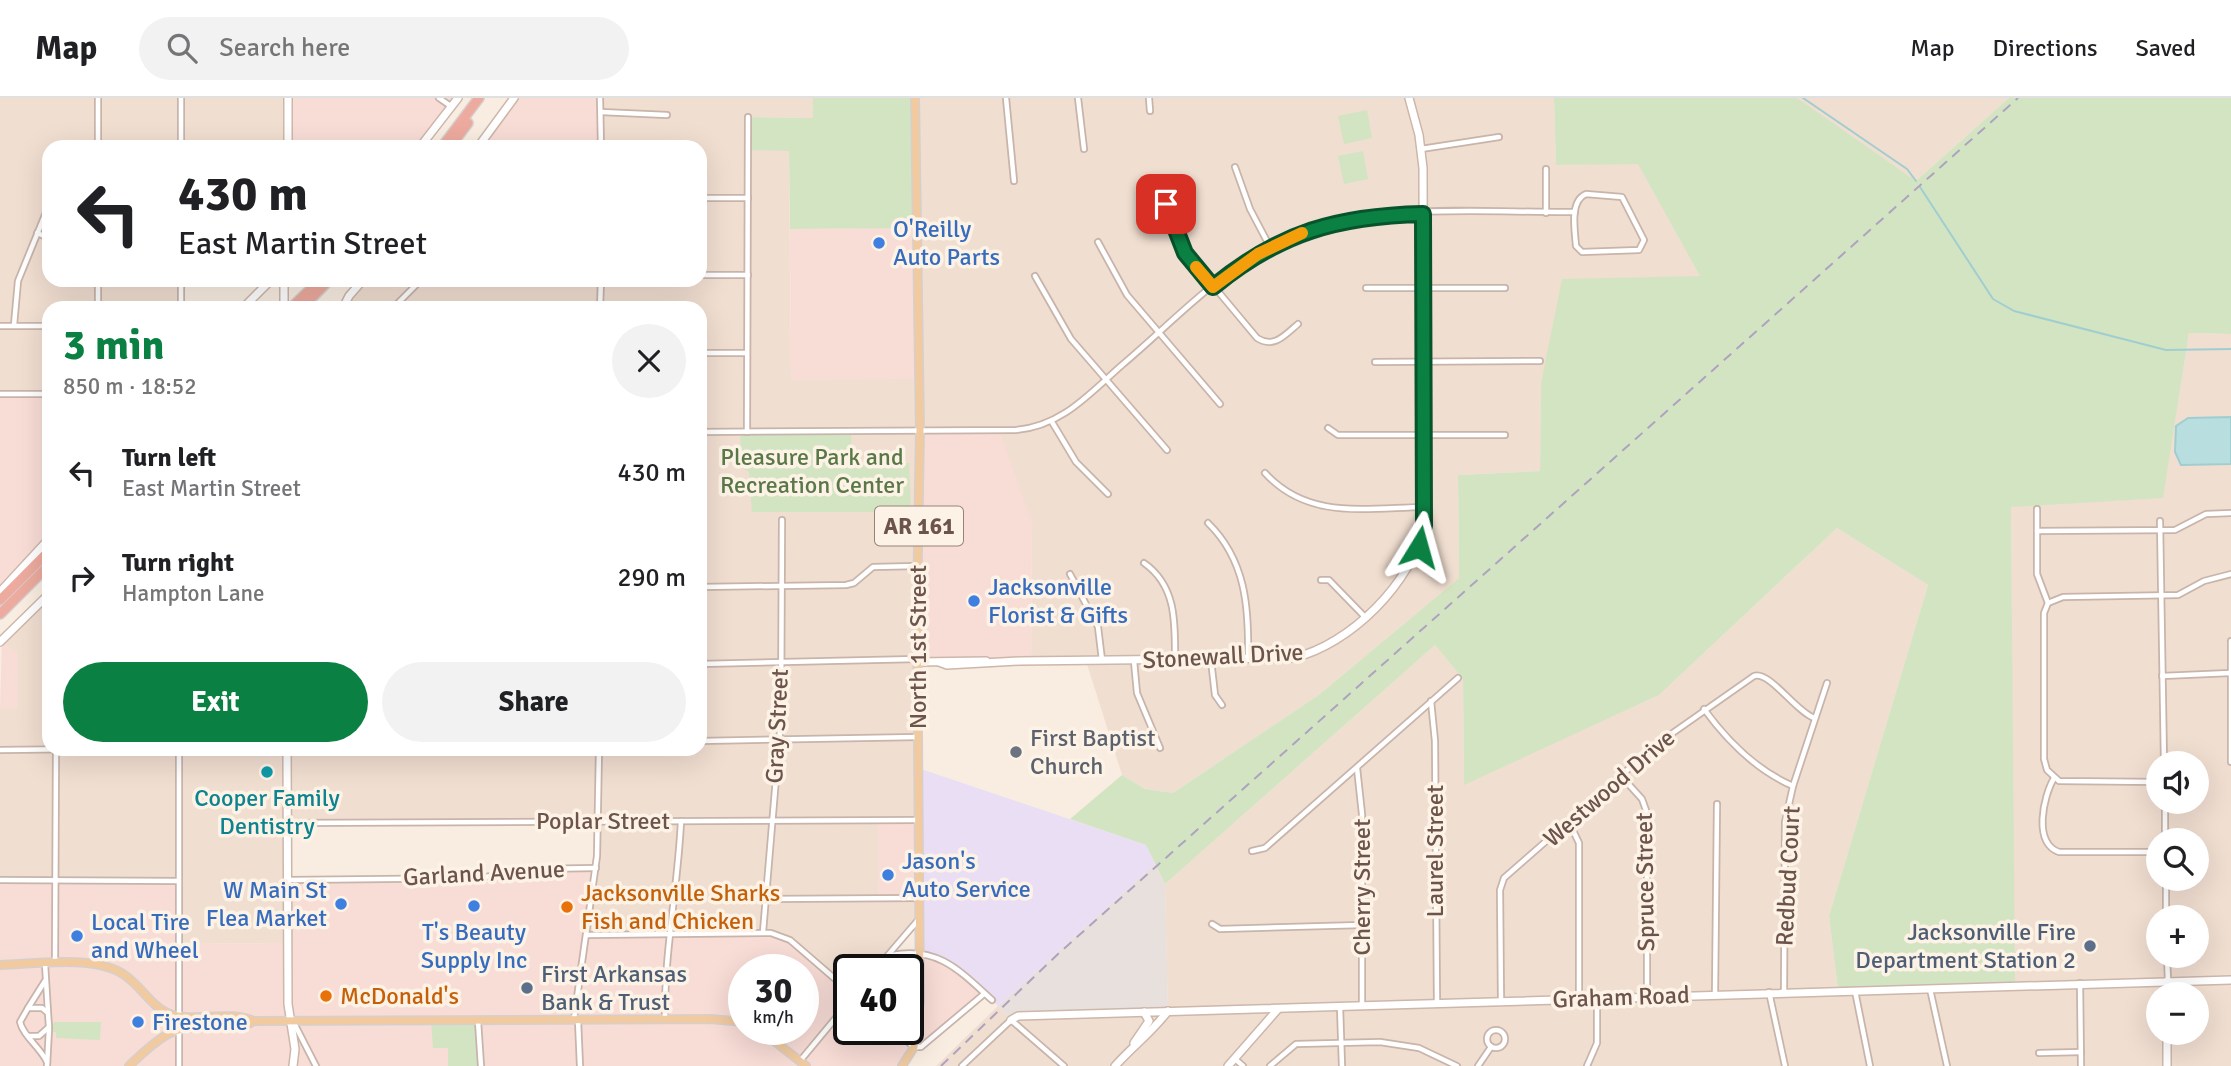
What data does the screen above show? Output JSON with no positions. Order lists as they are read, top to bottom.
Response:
{
  "streets": {
    "main road": [
      "AR 161",
      "North 1st Street",
      "Stonewall Drive",
      "Graham Road"
    ],
    "street": [
      "Gray Street",
      "Westwood Drive",
      "Poplar Street",
      "Laurel Street",
      "Garland Avenue",
      "Redbud Court",
      "Spruce Street",
      "Cherry Street"
    ]
  },
  "crossings": [
    ["North 1st Street", "Stonewall Drive"],
    ["North 1st Street", "Poplar Street"],
    ["Gray Street", "Poplar Street"],
    ["Westwood Drive", "Redbud Court"],
    ["Westwood Drive", "Spruce Street"],
    ["Westwood Drive", "Graham Road"],
    ["Laurel Street", "Graham Road"],
    ["Redbud Court", "Graham Road"],
    ["Spruce Street", "Graham Road"],
    ["Cherry Street", "Graham Road"]
  ],
  "parks": ["Pleasure Park and Recreation Center"],
  "places": [
    "O'Reilly Auto Parts",
    "Jacksonville Florist & Gifts",
    "First Baptist Church",
    "Cooper Family Dentistry",
    "Jason's Auto Service",
    "W Main St Flea Market",
    "T's Beauty Supply Inc",
    "Jacksonville Sharks Fish and Chicken",
    "Local Tire and Wheel",
    "Jacksonville Fire Department Station 2",
    "First Arkansas Bank & Trust",
    "McDonald's",
    "Firestone"
  ],
  "page": {
    "header": "Map",
    "search": "Search here",
    "nav": ["Map", "Directions", "Saved"],
    "turn": ["430 m", "East Martin Street"],
    "heading": ["3 min", "850 m · 18:52"],
    "list": [
      {
        "name": "Turn left",
        "note": "East Martin Street",
        "value": "430 m"
      },
      {
        "name": "Turn right",
        "note": "Hampton Lane",
        "value": "290 m"
      }
    ],
    "buttons": ["Exit", "Share"],
    "map_buttons": ["+", "−"],
    "speed": "30 km/h",
    "limit": "40"
  }
}
